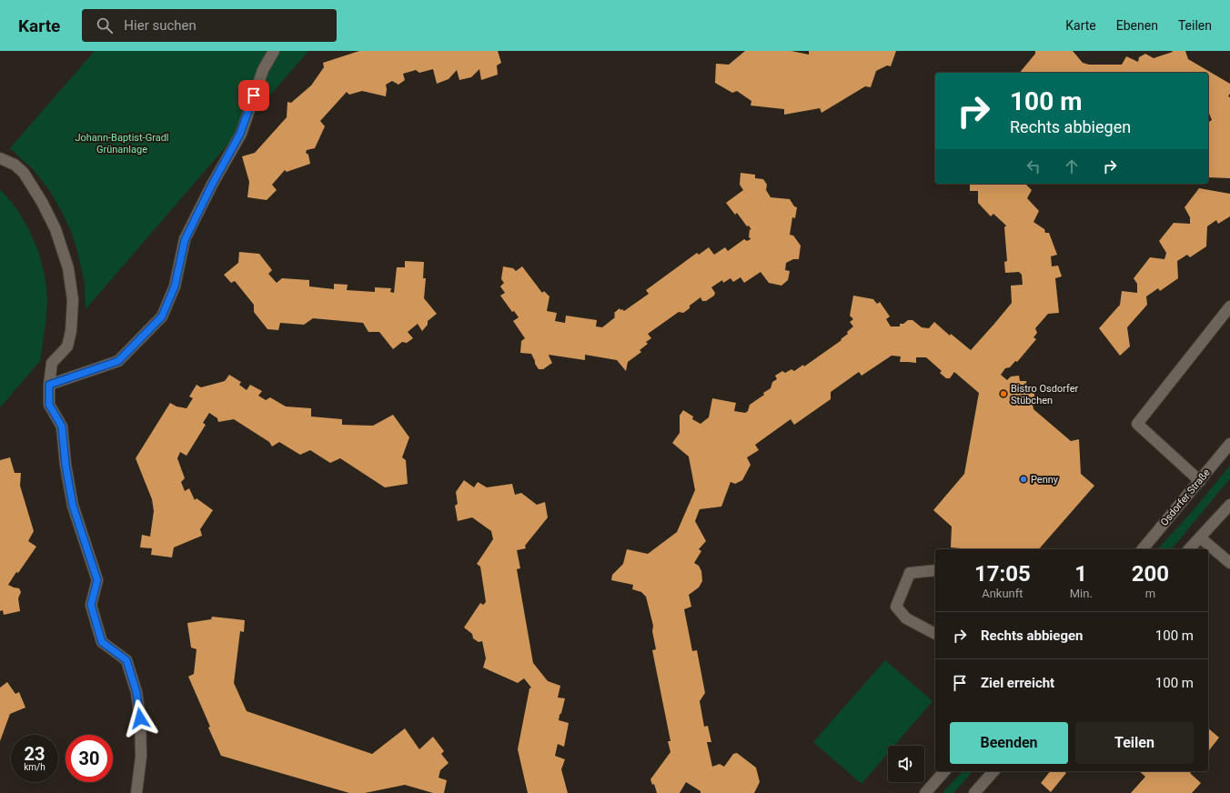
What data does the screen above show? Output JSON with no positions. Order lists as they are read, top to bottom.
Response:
{
  "streets": {
    "street": ["Osdorfer Straße"]
  },
  "parks": ["Johann-Baptist-Gradl Grünanlage"],
  "places": ["Bistro Osdorfer Stübchen", "Penny"],
  "page": {
    "header": "Karte",
    "search": "Hier suchen",
    "nav": ["Karte", "Ebenen", "Teilen"],
    "turn": ["100 m", "Rechts abbiegen"],
    "eta": [
      "17:05",
      "Ankunft",
      "1",
      "Min.",
      "200",
      "m"
    ],
    "list": [
      {
        "name": "Rechts abbiegen",
        "value": "100 m"
      },
      {
        "name": "Ziel erreicht",
        "value": "100 m"
      }
    ],
    "buttons": ["Beenden", "Teilen"],
    "speed": "23 km/h",
    "limit": "30"
  }
}
